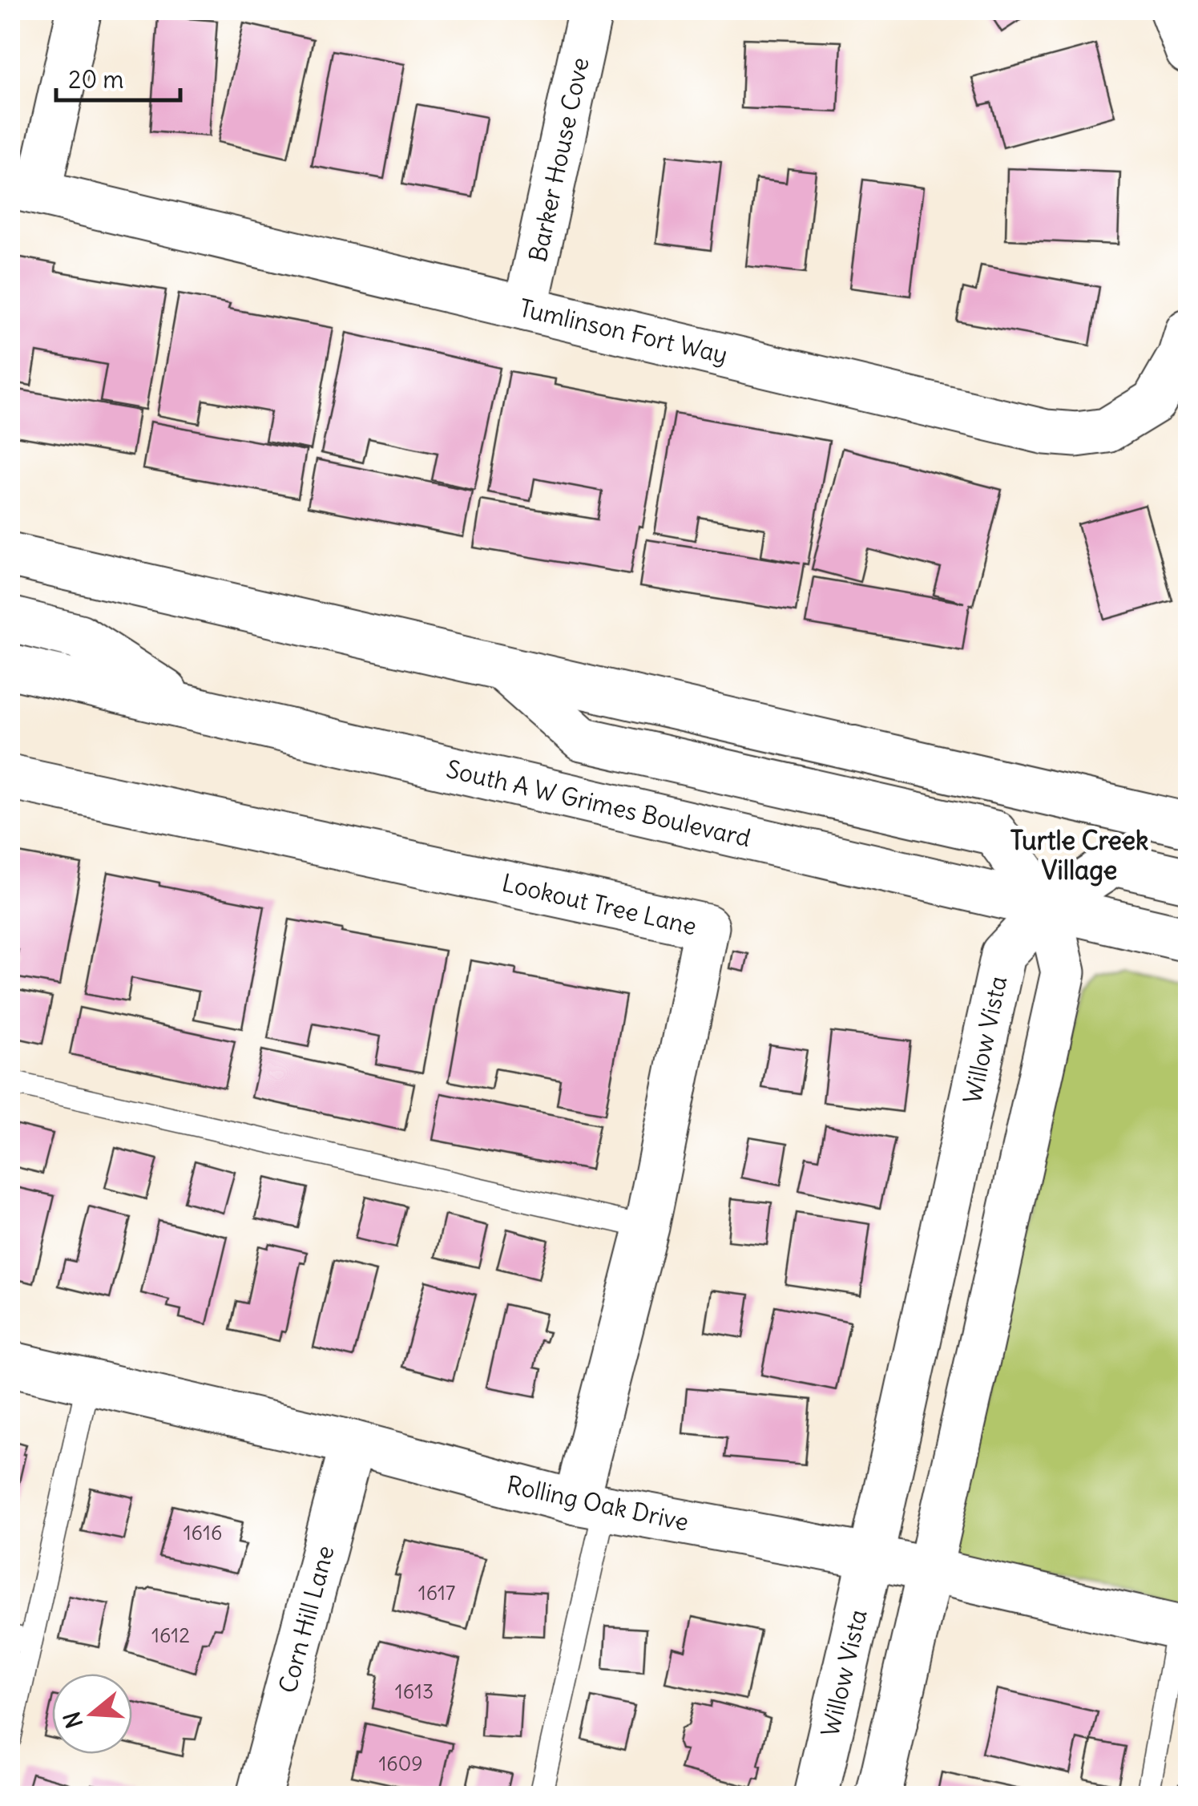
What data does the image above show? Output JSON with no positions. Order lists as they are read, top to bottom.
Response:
{
  "streets": {
    "street": [
      "Barker House Cove",
      "Tumlinson Fort Way",
      "South A W Grimes Boulevard",
      "Lookout Tree Lane",
      "Willow Vista",
      "Rolling Oak Drive",
      "Corn Hill Lane"
    ]
  },
  "crossings": [
    ["Barker House Cove", "Tumlinson Fort Way"],
    ["South A W Grimes Boulevard", "Willow Vista"],
    ["Lookout Tree Lane", "Rolling Oak Drive"],
    ["Willow Vista", "Rolling Oak Drive"],
    ["Rolling Oak Drive", "Corn Hill Lane"]
  ],
  "districts": ["Turtle Creek Village"],
  "house_numbers": [
    "1616",
    "1617",
    "1612",
    "1613",
    "1609"
  ],
  "scale_bar": "20 m",
  "north": "left"
}
